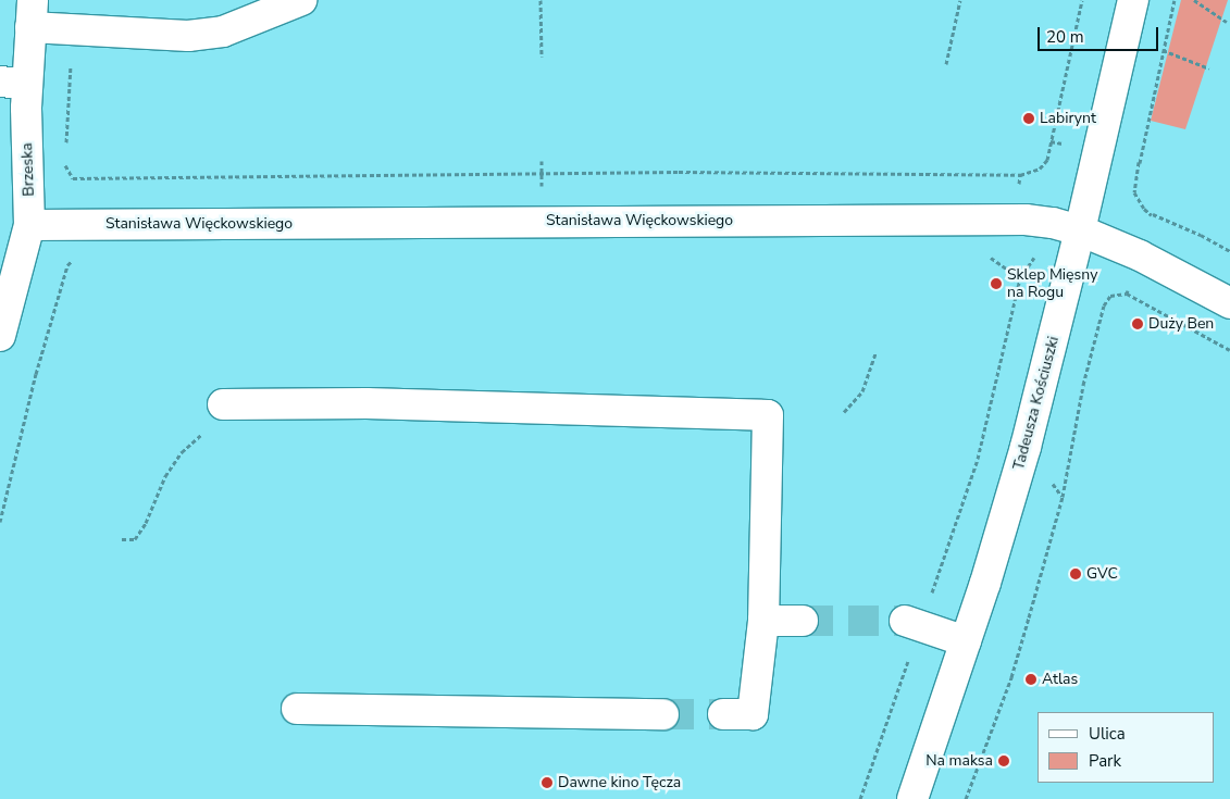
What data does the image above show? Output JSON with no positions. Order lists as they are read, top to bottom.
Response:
{
  "streets": {
    "street": ["Brzeska", "Stanisława Więckowskiego", "Tadeusza Kościuszki"]
  },
  "crossings": [
    ["Brzeska", "Stanisława Więckowskiego"],
    ["Stanisława Więckowskiego", "Tadeusza Kościuszki"]
  ],
  "places": [
    "Labirynt",
    "Sklep Mięsny na Rogu",
    "Duży Ben",
    "GVC",
    "Atlas",
    "Na maksa",
    "Dawne kino Tęcza"
  ],
  "legend": ["Ulica", "Park"],
  "scale_bar": "20 m"
}
